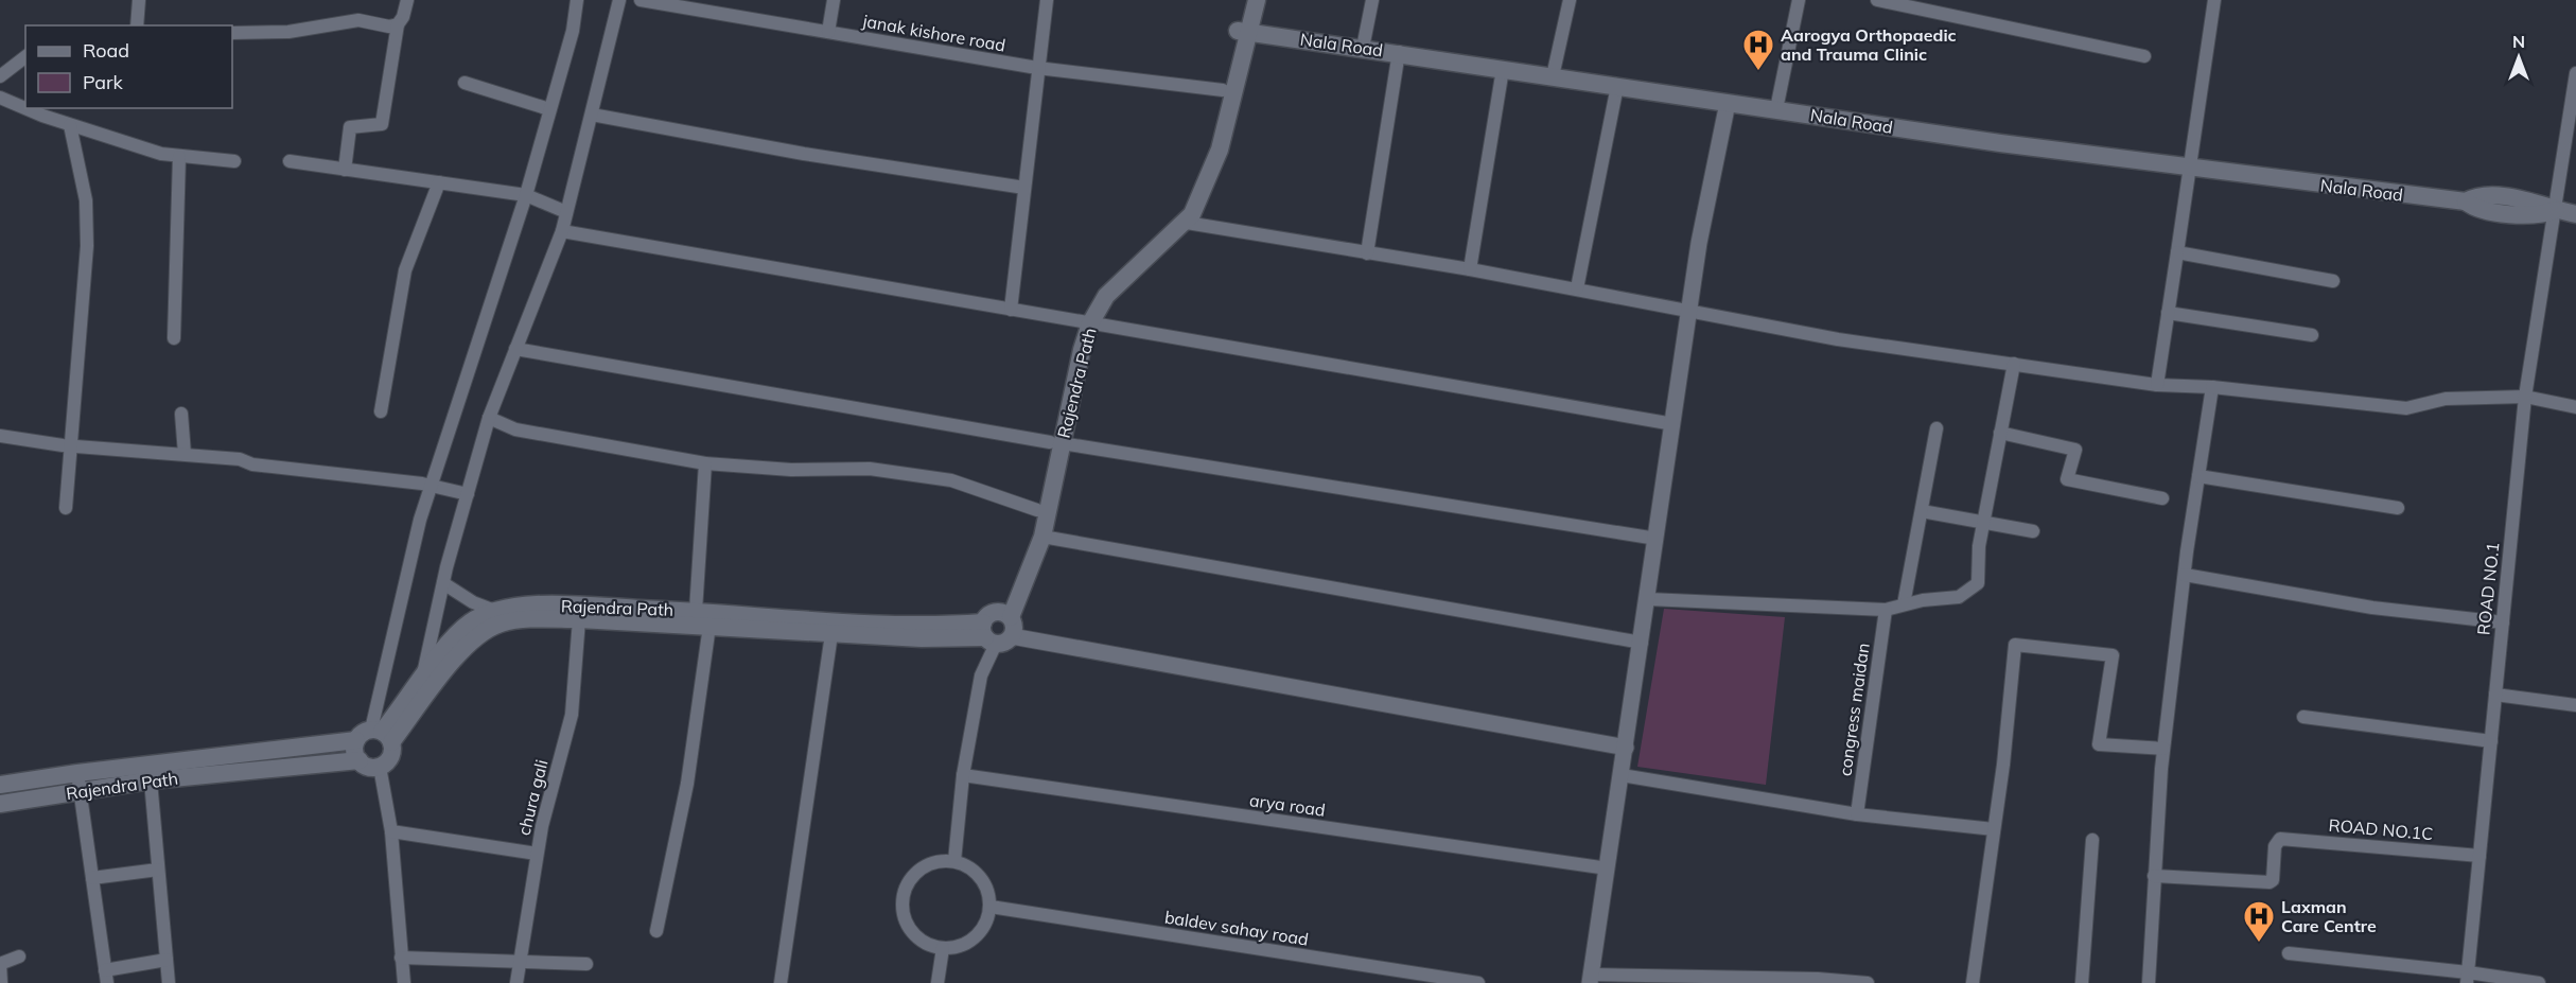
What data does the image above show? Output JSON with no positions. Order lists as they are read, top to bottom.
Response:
{
  "streets": {
    "main road": ["Nala Road", "Rajendra Path"],
    "street": [
      "janak kishore road",
      "ROAD NO.1",
      "congress maidan",
      "chura gali",
      "arya road",
      "ROAD NO.1C",
      "baldev sahay road"
    ]
  },
  "crossings": [
    ["janak kishore road", "Rajendra Path"],
    ["Nala Road", "Rajendra Path"],
    ["Nala Road", "ROAD NO.1"],
    ["Rajendra Path", "chura gali"],
    ["ROAD NO.1", "ROAD NO.1C"]
  ],
  "places": {
    "hospital": ["Aarogya Orthopaedic and Trauma Clinic", "Laxman Care Centre"]
  },
  "legend": ["Road", "Park"],
  "north": "top"
}
